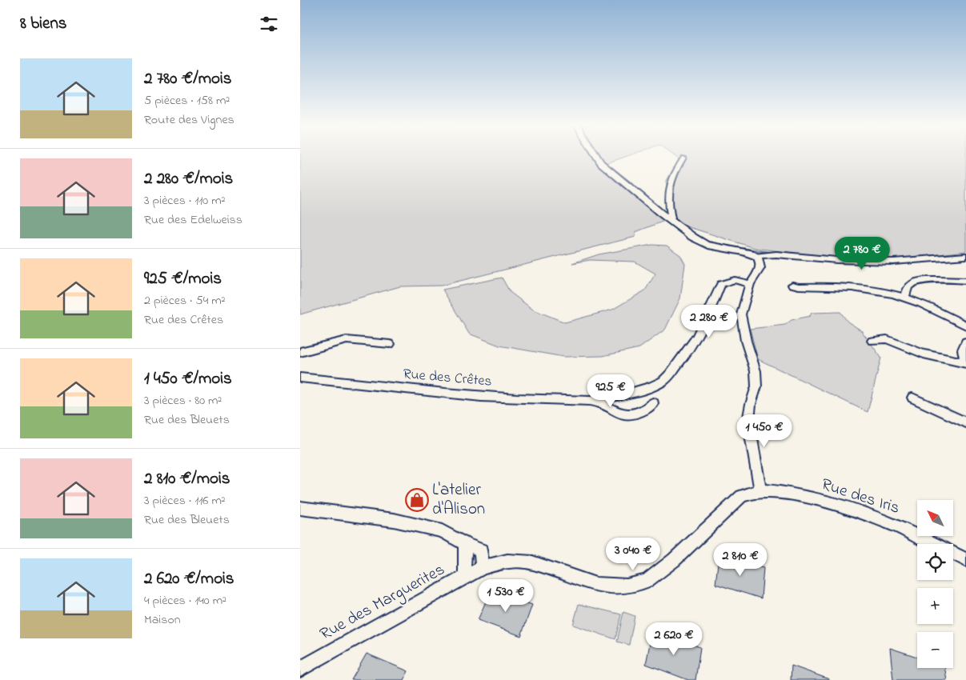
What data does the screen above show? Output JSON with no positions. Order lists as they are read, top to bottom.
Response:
{
  "streets": {
    "street": ["Rue des Crêtes", "Rue des Iris", "Rue des Marguerites"]
  },
  "crossings": [
    ["Rue des Iris", "Rue des Marguerites"]
  ],
  "places": {
    "shop": ["L'atelier d'Alison"]
  },
  "north": "top left",
  "page": {
    "heading": "8 biens",
    "list": [
      {
        "name": "2 780 €/mois",
        "note": "5 pièces · 158 m² · Route des Vignes"
      },
      {
        "name": "2 280 €/mois",
        "note": "3 pièces · 110 m² · Rue des Edelweiss"
      },
      {
        "name": "925 €/mois",
        "note": "2 pièces · 54 m² · Rue des Crêtes"
      },
      {
        "name": "1 450 €/mois",
        "note": "3 pièces · 80 m² · Rue des Bleuets"
      },
      {
        "name": "2 810 €/mois",
        "note": "3 pièces · 116 m² · Rue des Bleuets"
      },
      {
        "name": "2 620 €/mois",
        "note": "4 pièces · 140 m² · Maison"
      }
    ],
    "price": [
      "2 780 €",
      "2 280 €",
      "925 €",
      "1 450 €",
      "3 040 €",
      "2 810 €",
      "1 530 €",
      "2 620 €"
    ],
    "map_buttons": ["+", "−"]
  }
}
